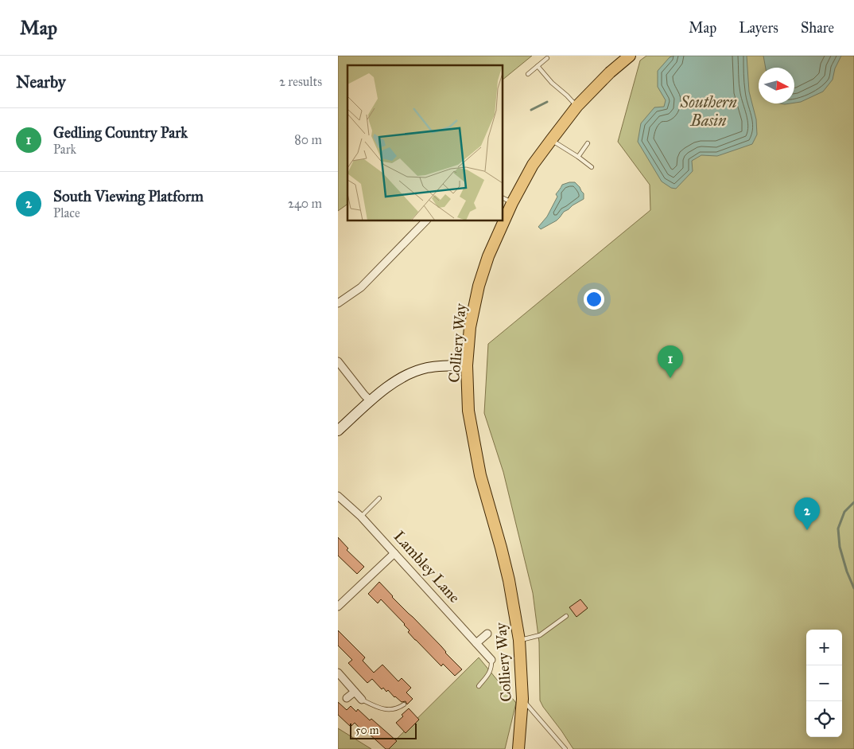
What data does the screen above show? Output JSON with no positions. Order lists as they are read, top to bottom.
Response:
{
  "streets": {
    "main road": ["Colliery Way"],
    "street": ["Lambley Lane"]
  },
  "water": ["Southern Basin"],
  "scale_bar": "50 m",
  "north": "right",
  "page": {
    "header": "Map",
    "nav": ["Map", "Layers", "Share"],
    "heading": ["Nearby", "2 results"],
    "list": [
      {
        "mark": "1",
        "name": "Gedling Country Park",
        "note": "Park",
        "value": "80 m"
      },
      {
        "mark": "2",
        "name": "South Viewing Platform",
        "note": "Place",
        "value": "240 m"
      }
    ],
    "pins": ["1", "2"],
    "map_buttons": ["+", "−"],
    "scale": "50 m"
  }
}
